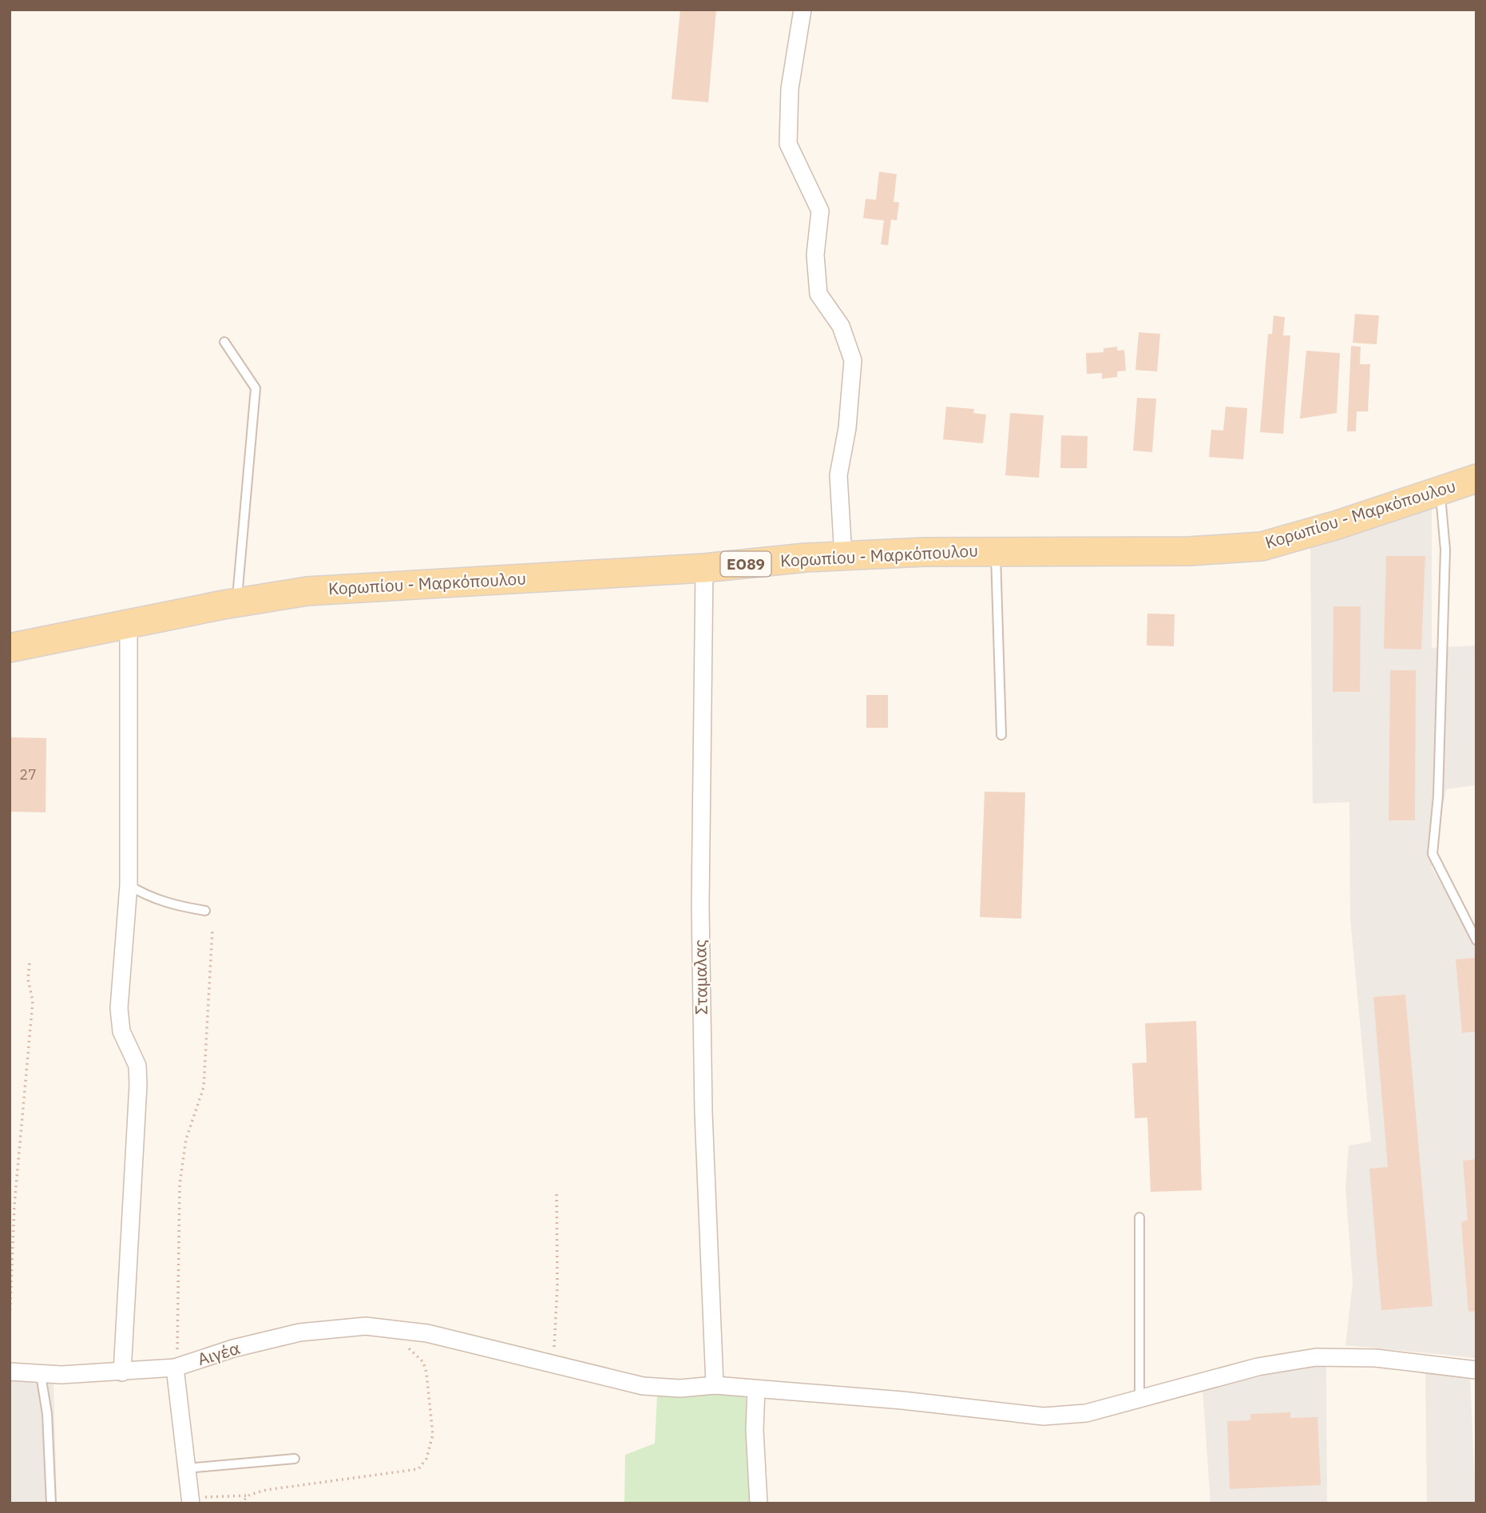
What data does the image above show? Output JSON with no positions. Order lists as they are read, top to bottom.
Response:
{
  "streets": {
    "main road": ["Κορωπίου - Μαρκόπουλου", "ΕΟ89"],
    "street": ["Σταμαλας", "Αιγέα"]
  },
  "crossings": [
    ["Κορωπίου - Μαρκόπουλου", "Σταμαλας"],
    ["Σταμαλας", "Αιγέα"]
  ],
  "house_numbers": ["27"]
}
